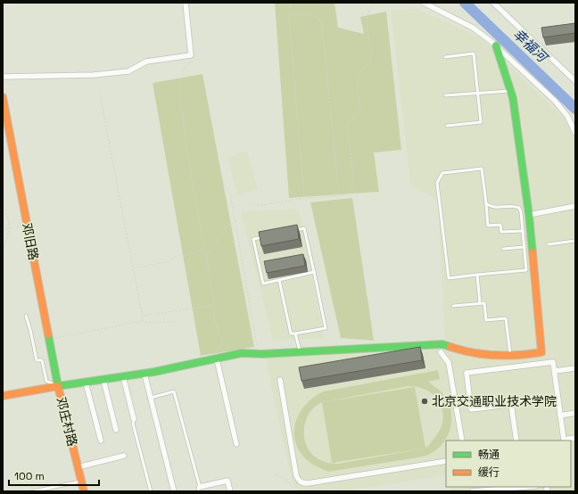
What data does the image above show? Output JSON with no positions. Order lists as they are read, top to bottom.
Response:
{
  "streets": {
    "street": ["邓旧路", "邓庄村路"]
  },
  "crossings": [
    ["邓旧路", "邓庄村路"]
  ],
  "water": ["幸福河"],
  "places": ["北京交通职业技术学院"],
  "legend": ["畅通", "缓行"],
  "scale_bar": "100 m"
}
